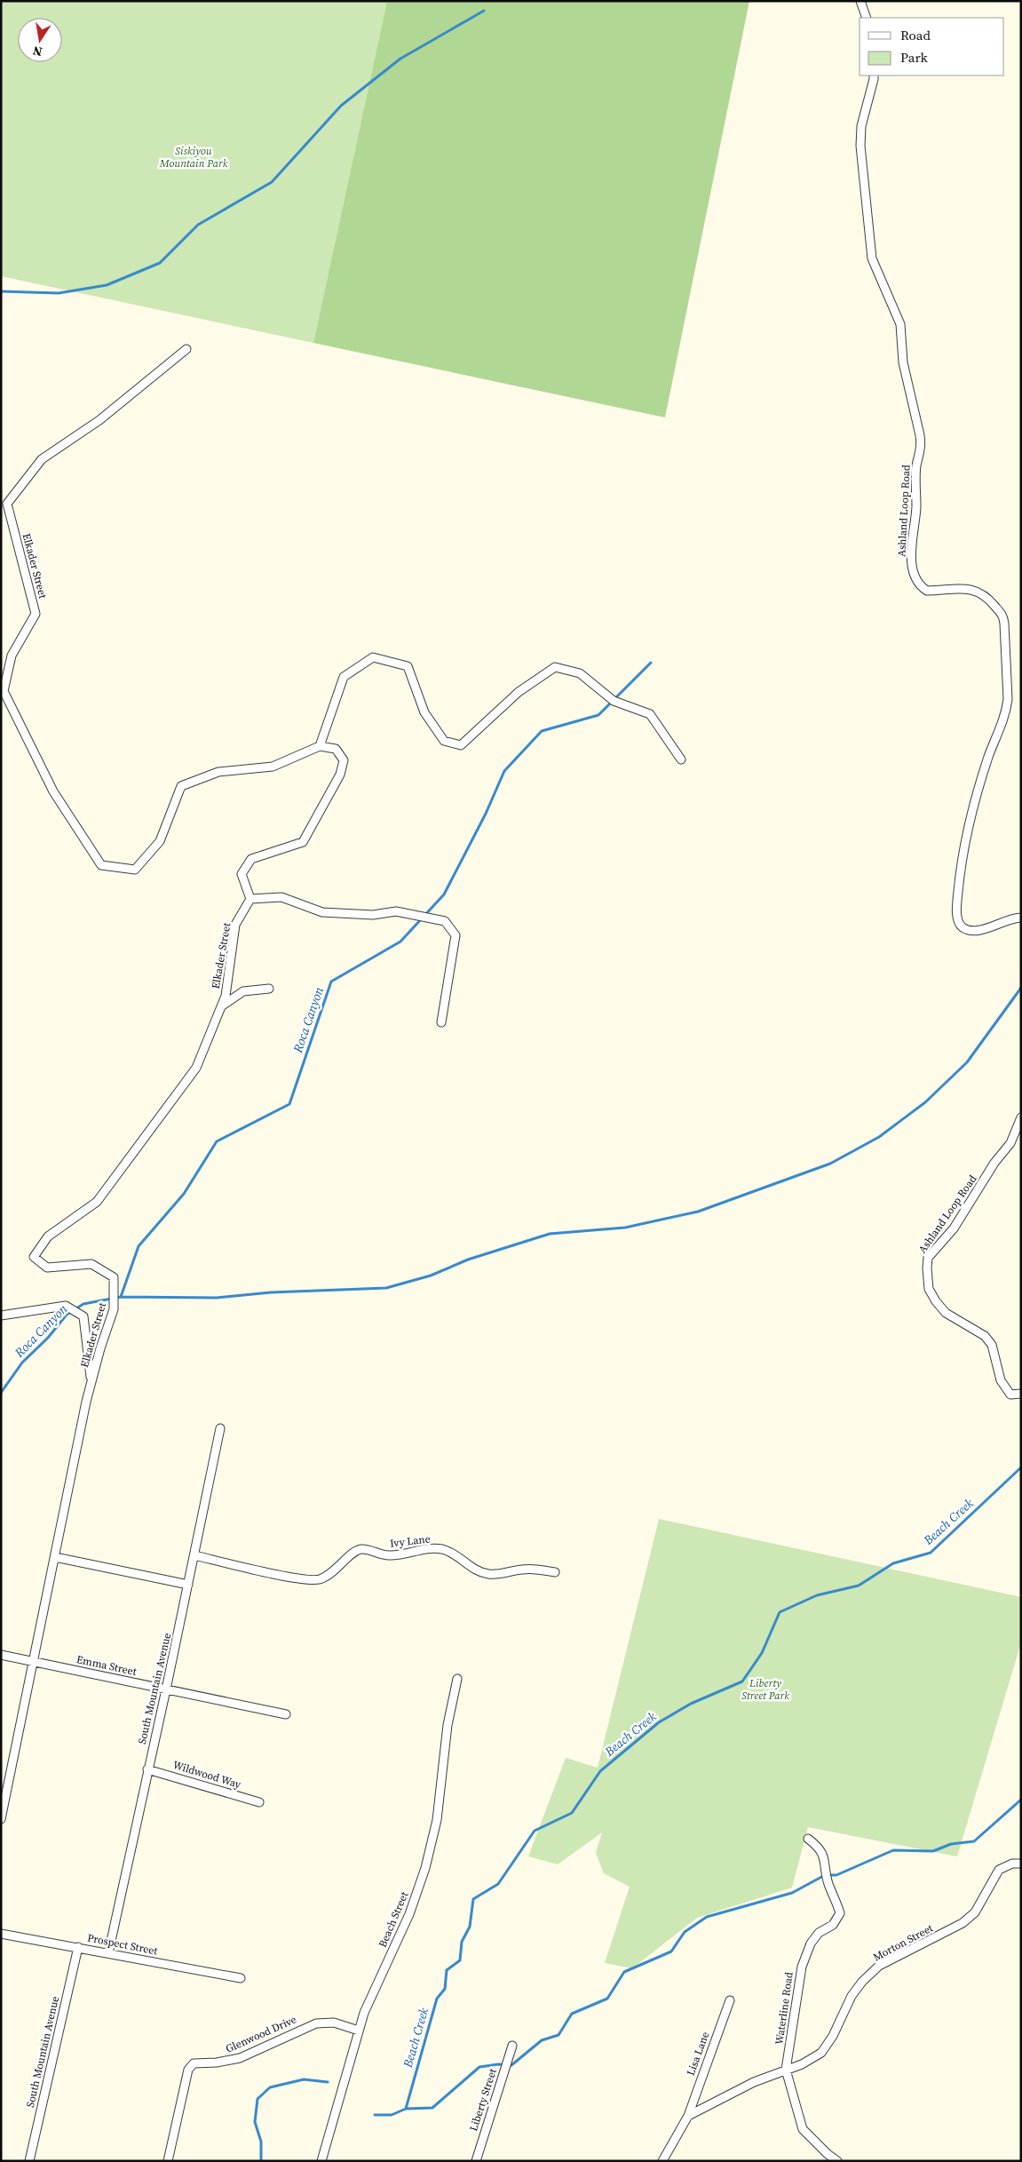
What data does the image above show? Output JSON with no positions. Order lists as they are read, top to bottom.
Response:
{
  "streets": {
    "street": [
      "Ashland Loop Road",
      "Elkader Street",
      "Ivy Lane",
      "Emma Street",
      "South Mountain Avenue",
      "Wildwood Way",
      "Beach Street",
      "Morton Street",
      "Prospect Street",
      "Waterline Road",
      "Glenwood Drive",
      "Lisa Lane",
      "Liberty Street"
    ]
  },
  "crossings": [
    ["Elkader Street", "Emma Street"],
    ["Ivy Lane", "South Mountain Avenue"],
    ["Emma Street", "South Mountain Avenue"],
    ["South Mountain Avenue", "Wildwood Way"],
    ["South Mountain Avenue", "Prospect Street"],
    ["Beach Street", "Glenwood Drive"],
    ["Morton Street", "Waterline Road"],
    ["Morton Street", "Lisa Lane"]
  ],
  "water": ["Roca Canyon", "Beach Creek"],
  "parks": ["Siskiyou Mountain Park", "Liberty Street Park"],
  "legend": ["Road", "Park"],
  "north": "bottom"
}
